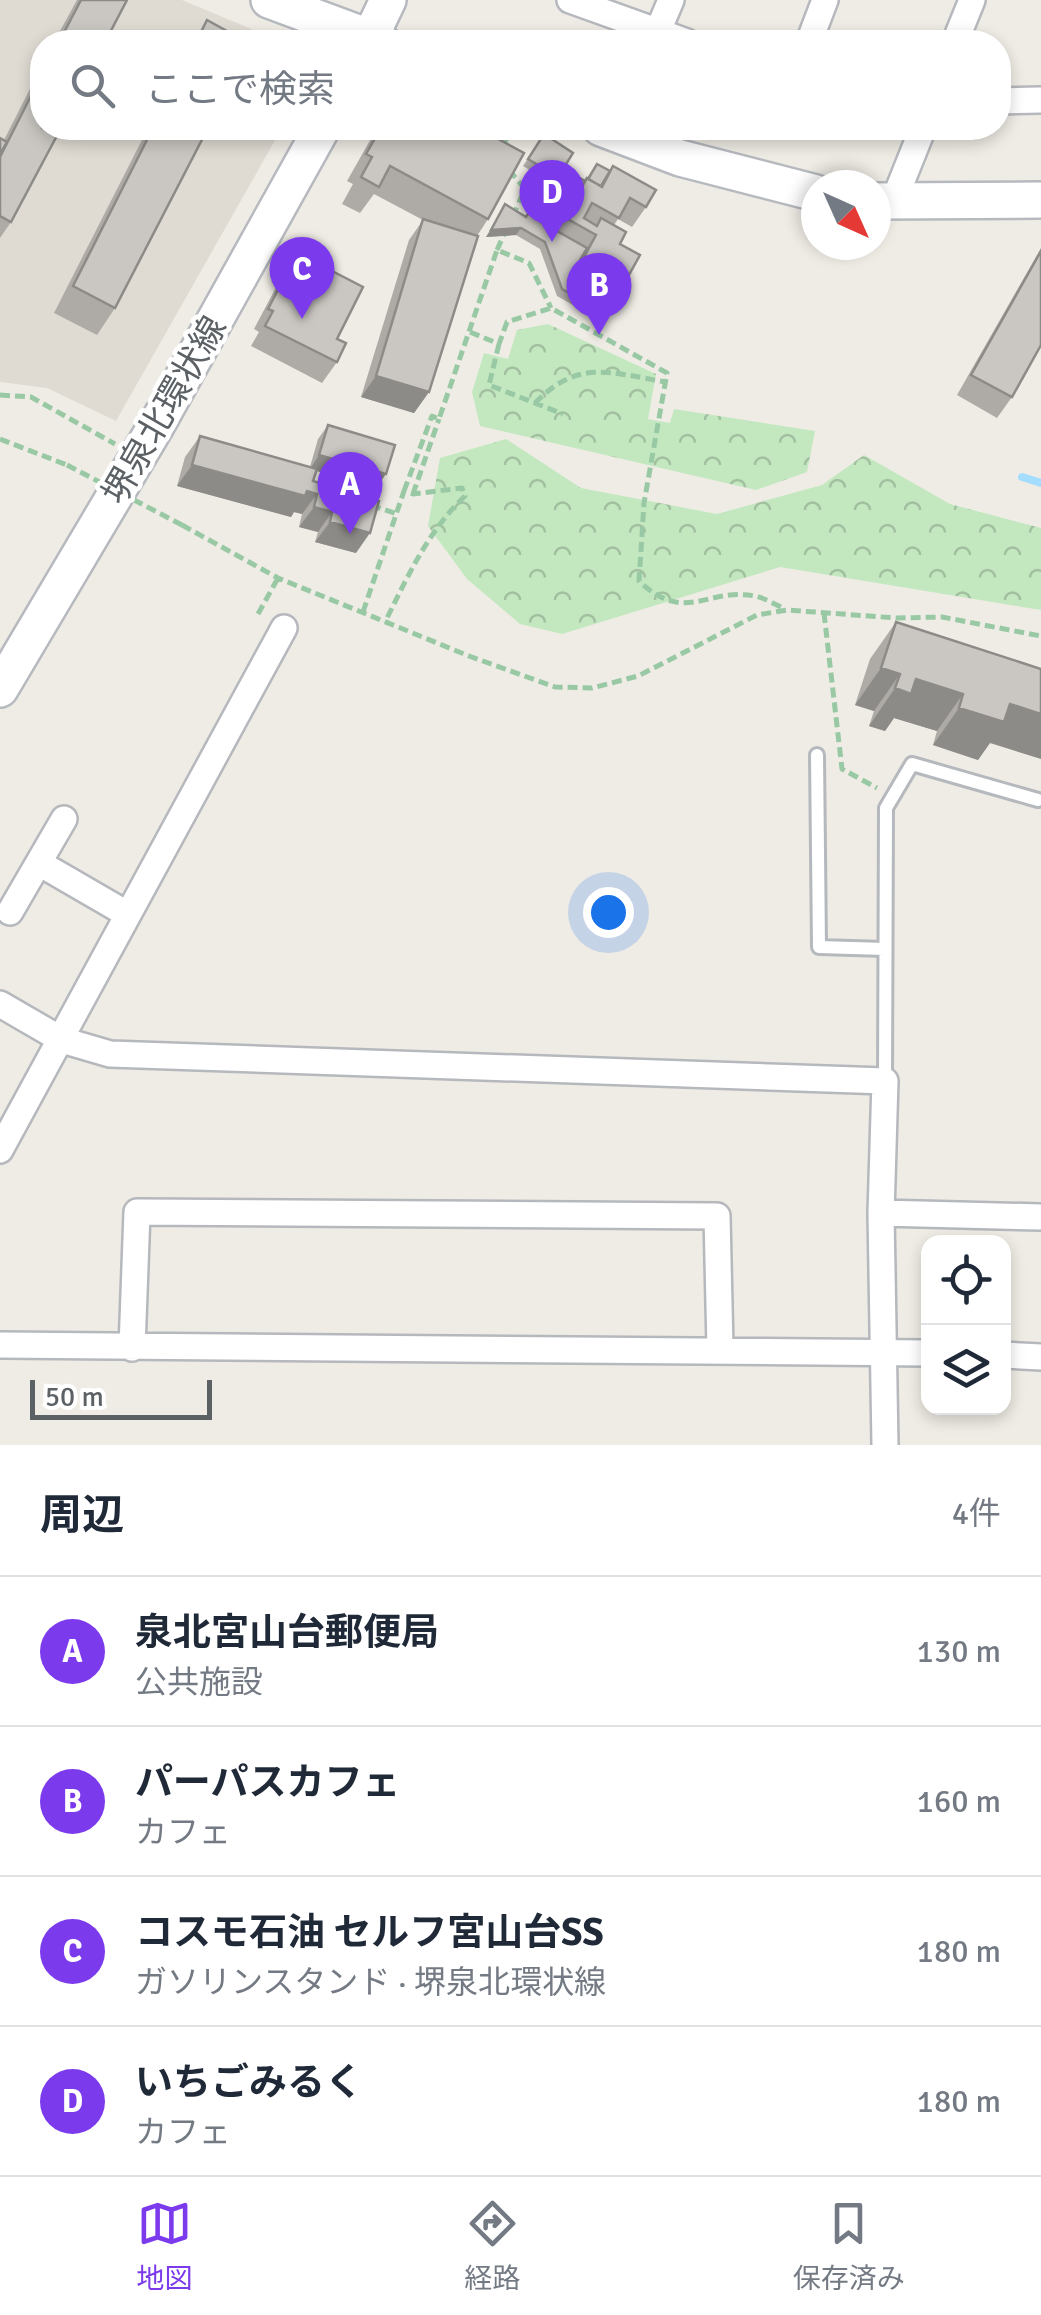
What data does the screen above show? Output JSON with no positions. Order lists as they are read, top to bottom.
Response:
{
  "streets": {
    "main road": ["堺泉北環状線"]
  },
  "scale_bar": "50 m",
  "north": "bottom right",
  "page": {
    "search": "ここで検索",
    "pins": [
      "D",
      "C",
      "B",
      "A"
    ],
    "scale": "50 m",
    "heading": ["周辺", "4件"],
    "list": [
      {
        "mark": "A",
        "name": "泉北宮山台郵便局",
        "note": "公共施設",
        "value": "130 m"
      },
      {
        "mark": "B",
        "name": "パーパスカフェ",
        "note": "カフェ",
        "value": "160 m"
      },
      {
        "mark": "C",
        "name": "コスモ石油 セルフ宮山台SS",
        "note": "ガソリンスタンド · 堺泉北環状線",
        "value": "180 m"
      },
      {
        "mark": "D",
        "name": "いちごみるく",
        "note": "カフェ",
        "value": "180 m"
      }
    ],
    "nav": ["地図", "経路", "保存済み"]
  }
}
